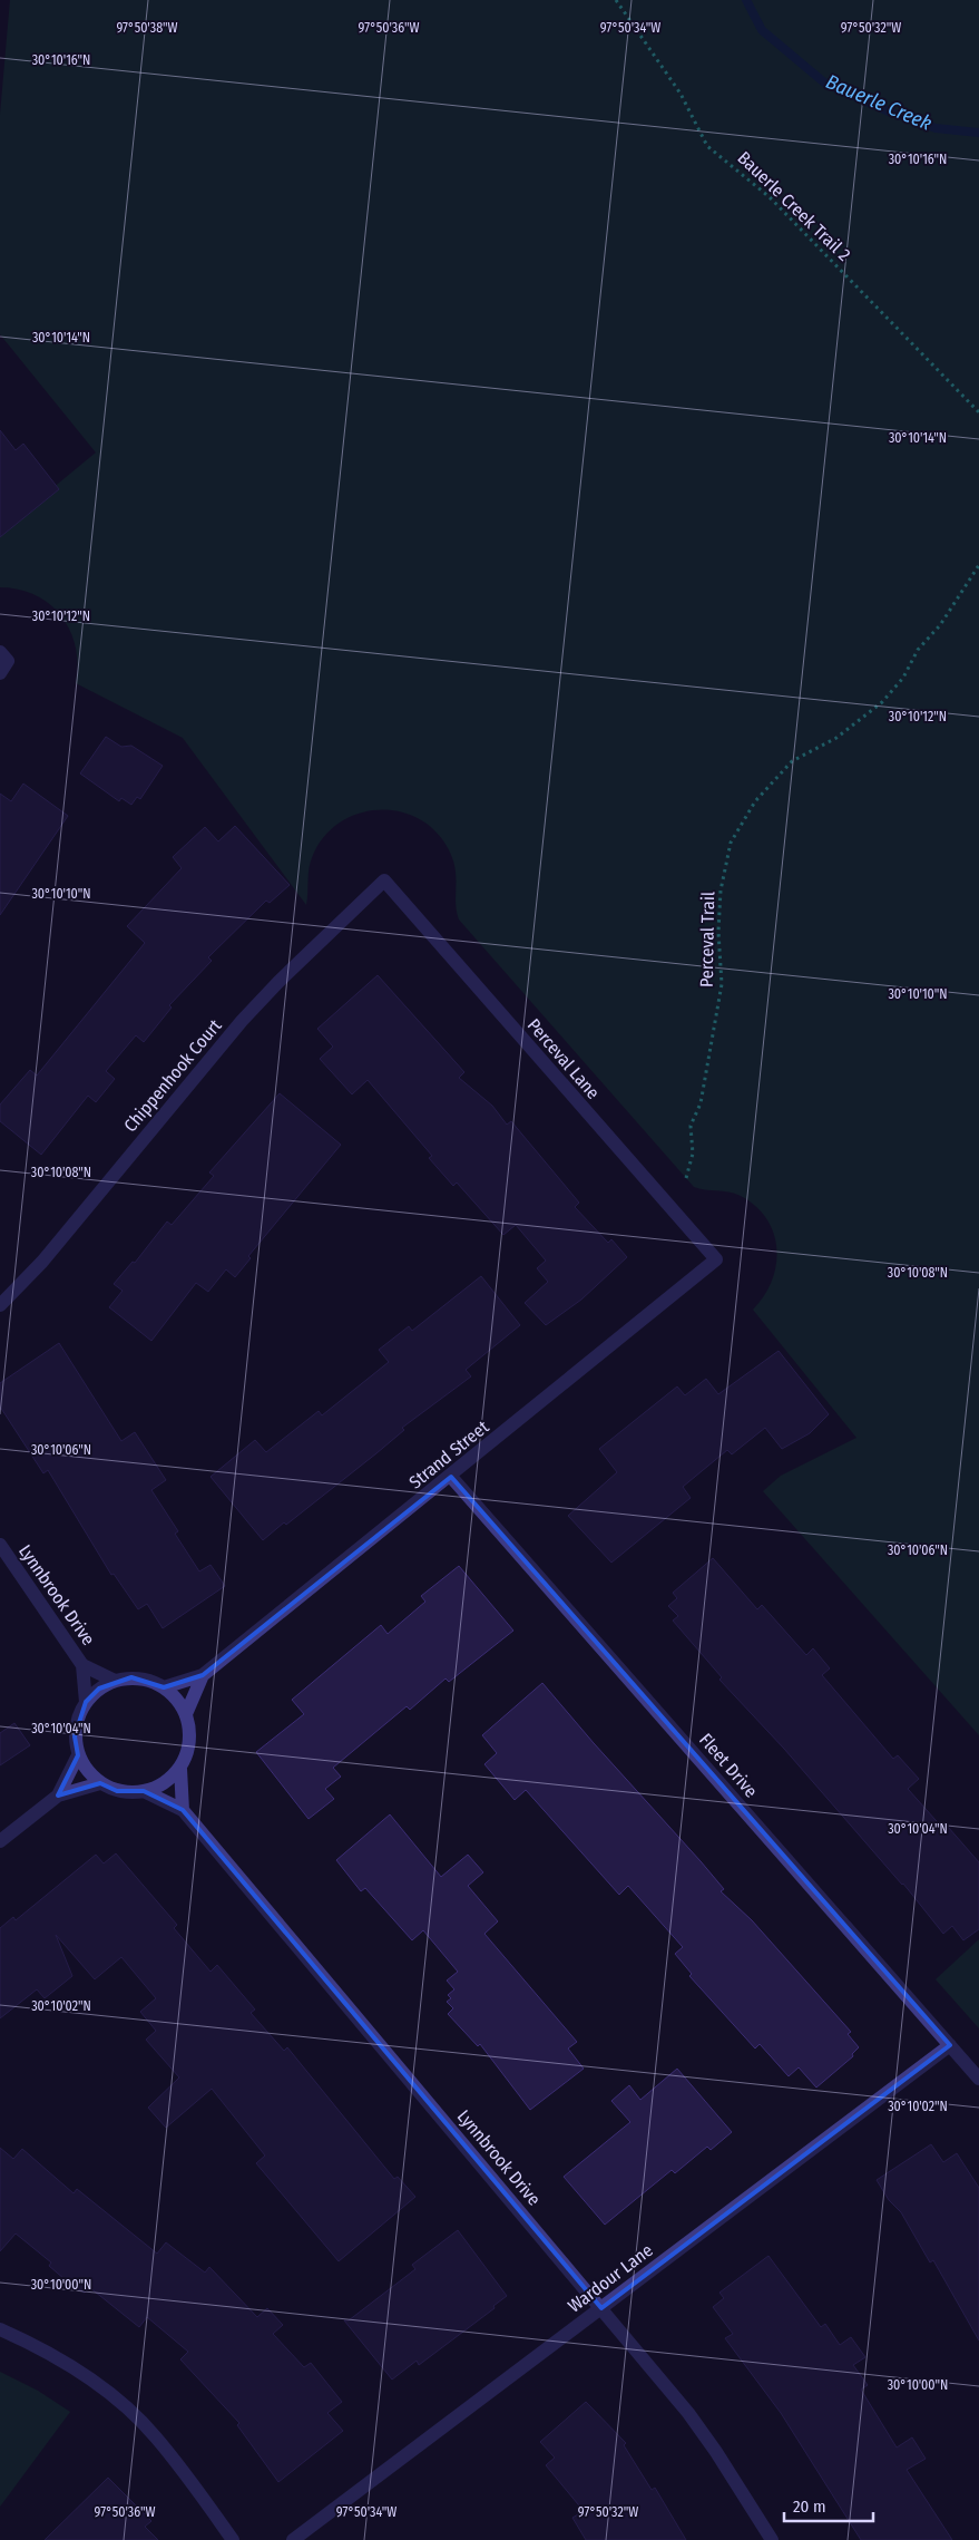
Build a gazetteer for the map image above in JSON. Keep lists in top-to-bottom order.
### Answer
{
  "streets": {
    "street": [
      "Perceval Lane",
      "Chippenhook Court",
      "Strand Street",
      "Lynnbrook Drive",
      "Fleet Drive",
      "Wardour Lane"
    ],
    "path": ["Bauerle Creek Trail 2", "Perceval Trail"]
  },
  "crossings": [
    ["Perceval Lane", "Chippenhook Court"],
    ["Perceval Lane", "Strand Street"],
    ["Strand Street", "Lynnbrook Drive"],
    ["Strand Street", "Fleet Drive"],
    ["Lynnbrook Drive", "Wardour Lane"],
    ["Fleet Drive", "Wardour Lane"]
  ],
  "water": ["Bauerle Creek"],
  "scale_bar": "20 m",
  "coordinates": [
    "97°50'38\"W",
    "97°50'36\"W",
    "97°50'34\"W",
    "97°50'32\"W",
    "30°10'16\"N",
    "30°10'14\"N",
    "30°10'12\"N",
    "30°10'10\"N",
    "30°10'08\"N",
    "30°10'06\"N",
    "30°10'04\"N",
    "30°10'02\"N",
    "30°10'00\"N"
  ]
}
